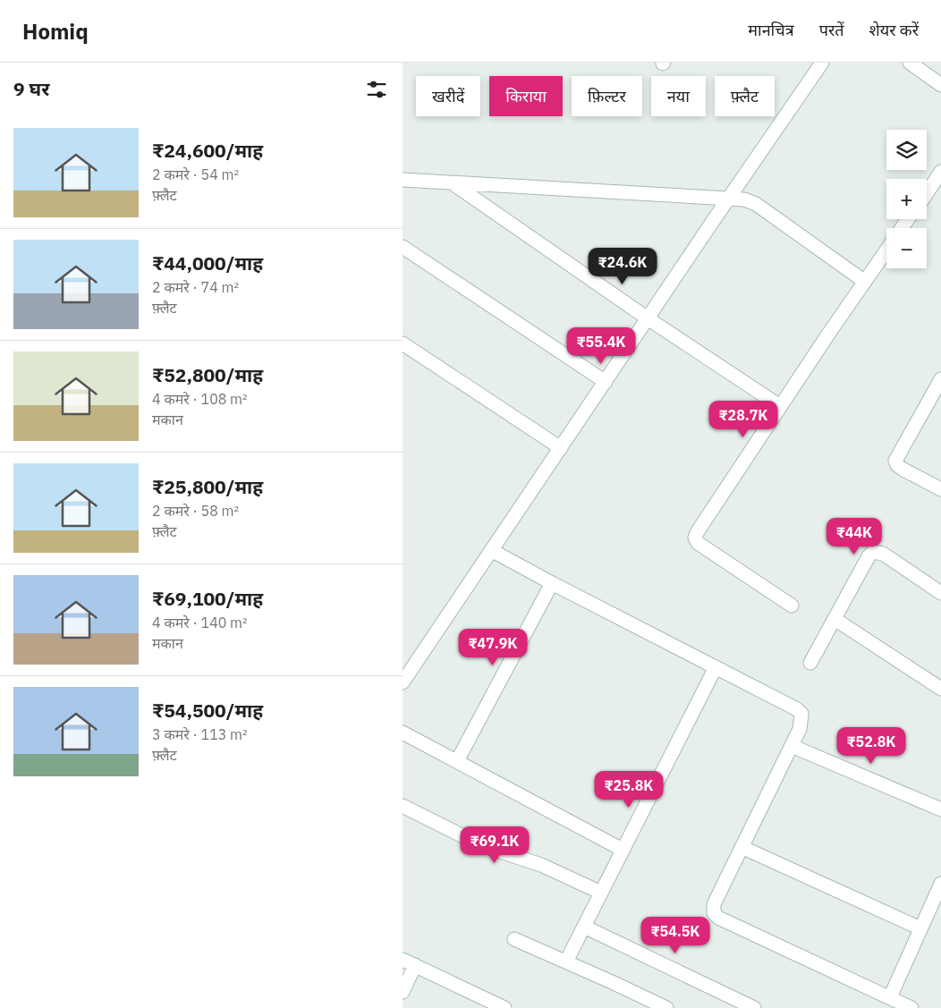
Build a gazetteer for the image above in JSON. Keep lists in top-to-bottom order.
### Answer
{
  "page": {
    "header": "Homiq",
    "nav": ["मानचित्र", "परतें", "शेयर करें"],
    "heading": "9 घर",
    "chip": [
      "खरीदें",
      "किराया",
      "फ़िल्टर",
      "नया",
      "फ़्लैट"
    ],
    "list": [
      {
        "name": "₹24,600/माह",
        "note": "2 कमरे · 54 m² · फ़्लैट"
      },
      {
        "name": "₹44,000/माह",
        "note": "2 कमरे · 74 m² · फ़्लैट"
      },
      {
        "name": "₹52,800/माह",
        "note": "4 कमरे · 108 m² · मकान"
      },
      {
        "name": "₹25,800/माह",
        "note": "2 कमरे · 58 m² · फ़्लैट"
      },
      {
        "name": "₹69,100/माह",
        "note": "4 कमरे · 140 m² · मकान"
      },
      {
        "name": "₹54,500/माह",
        "note": "3 कमरे · 113 m² · फ़्लैट"
      }
    ],
    "map_buttons": ["+", "−"],
    "price": [
      "₹24.6K",
      "₹55.4K",
      "₹28.7K",
      "₹44K",
      "₹47.9K",
      "₹52.8K",
      "₹25.8K",
      "₹69.1K",
      "₹54.5K"
    ]
  }
}
